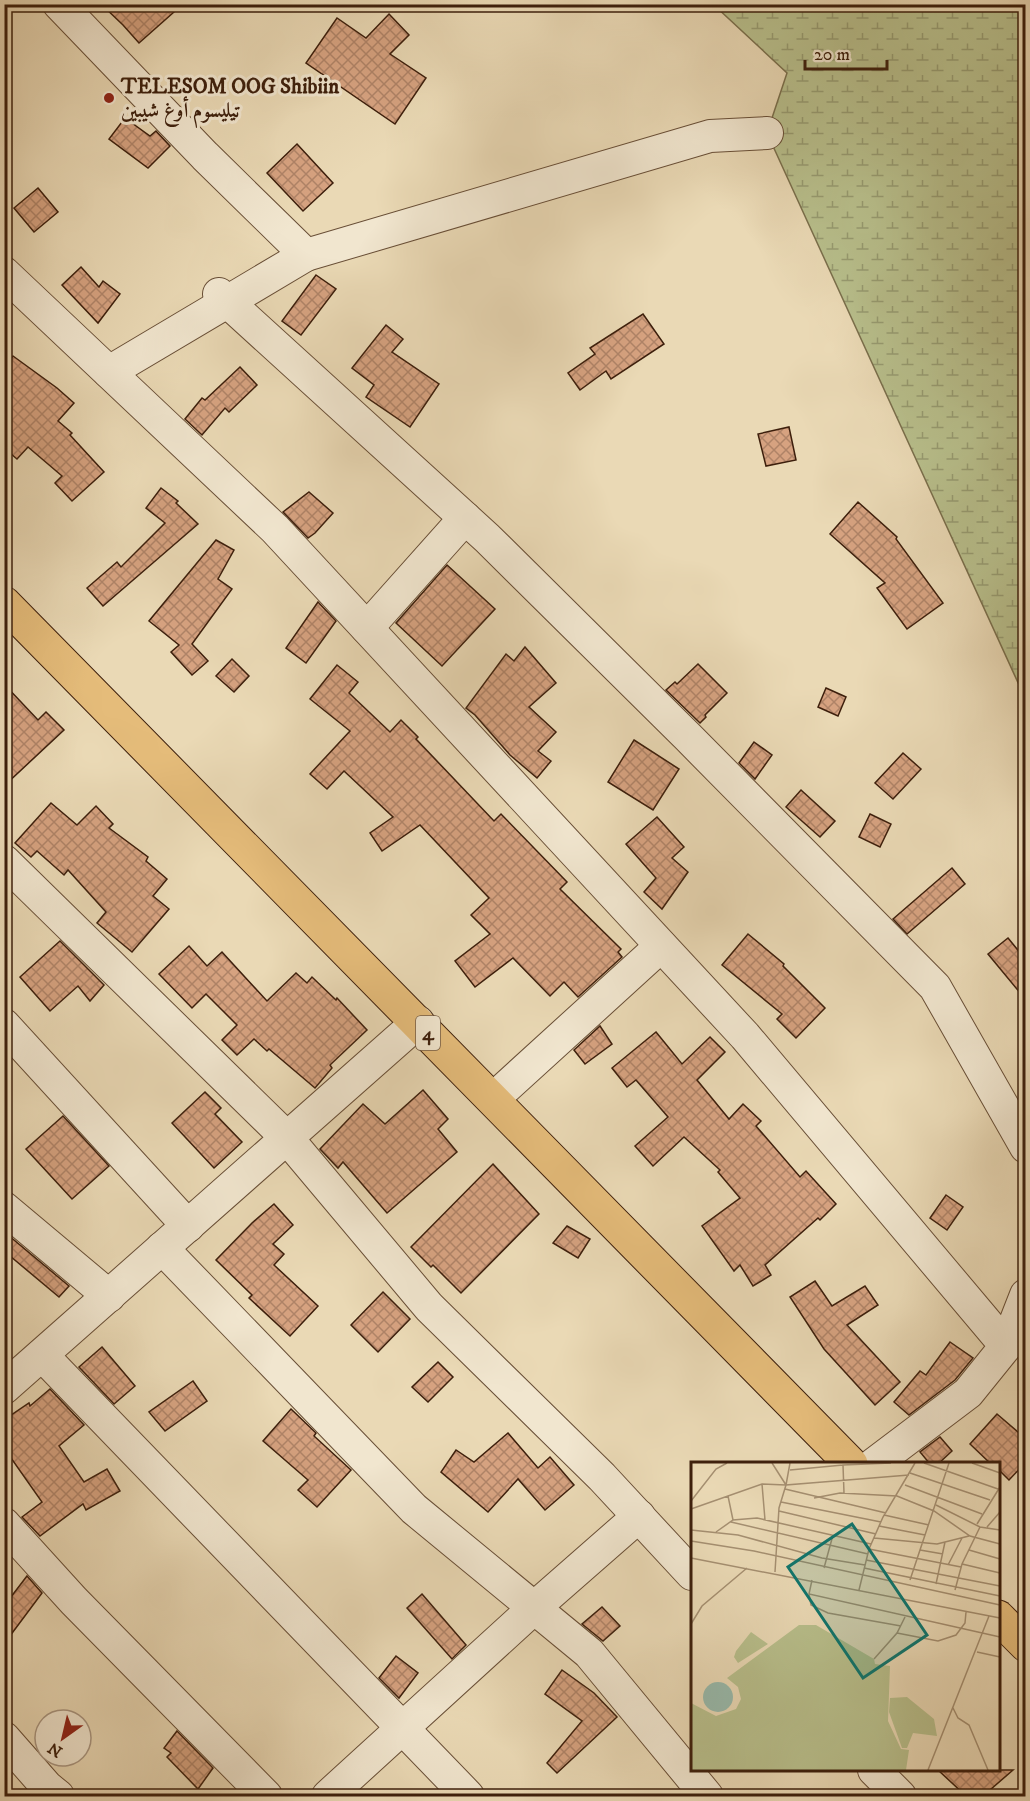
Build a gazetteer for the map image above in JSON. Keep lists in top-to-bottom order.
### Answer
{
  "streets": {
    "highway": ["4"]
  },
  "places": ["TELESOM OOG Shibiin تيليسوم أوغ شيبين"],
  "scale_bar": "20 m",
  "north": "bottom left"
}
